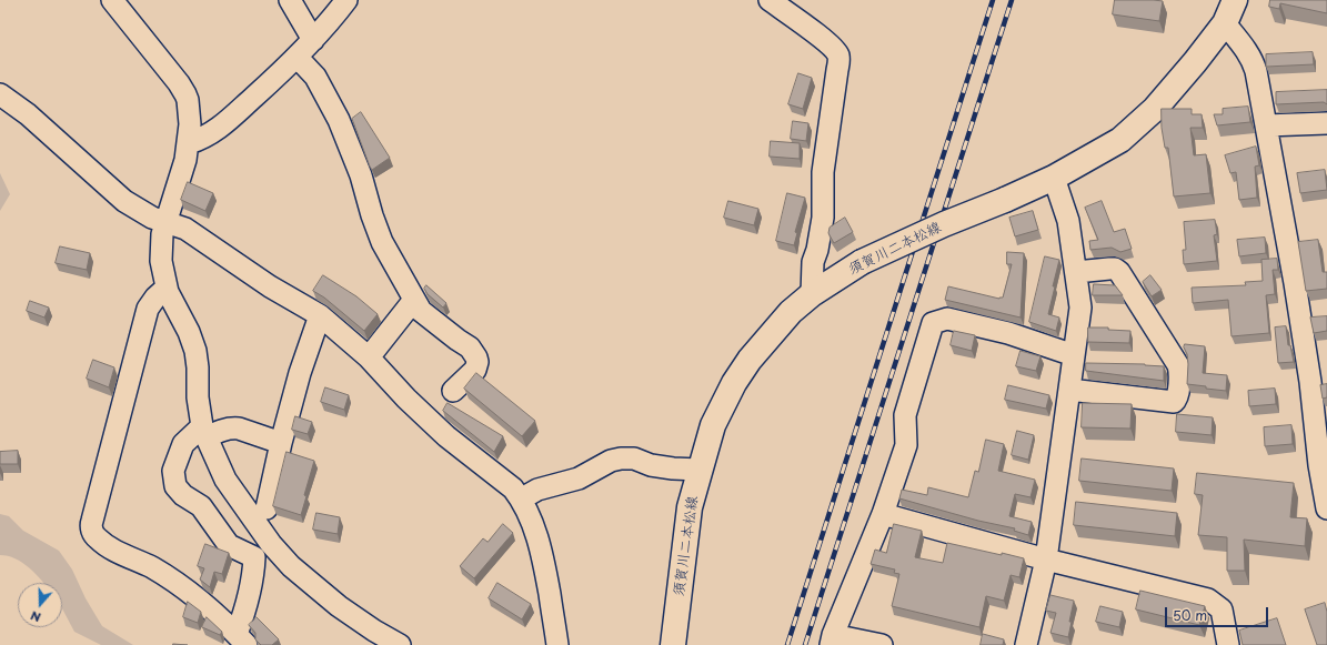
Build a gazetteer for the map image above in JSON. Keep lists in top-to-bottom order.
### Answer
{
  "streets": {
    "main road": ["須賀川二本松線"]
  },
  "scale_bar": "50 m",
  "north": "bottom"
}
